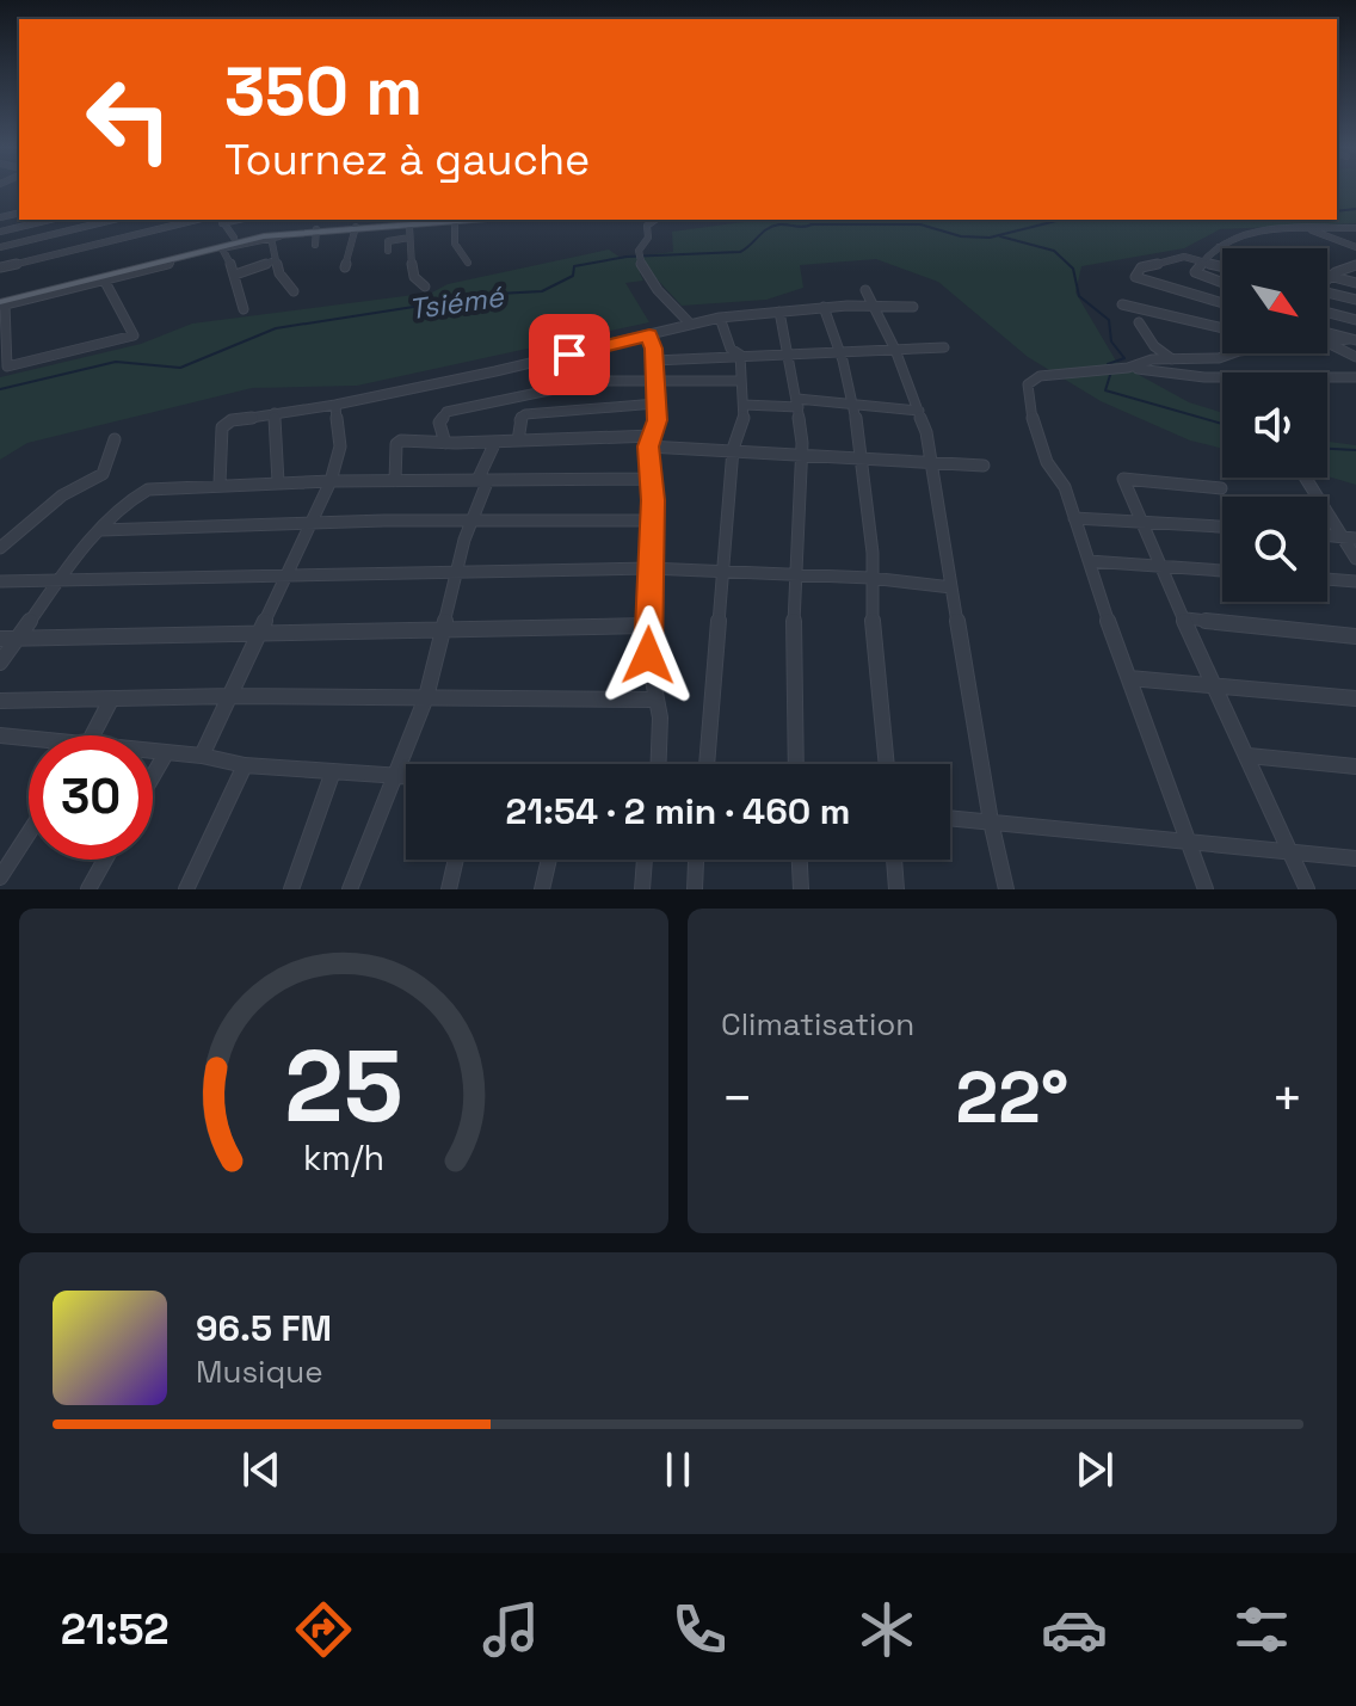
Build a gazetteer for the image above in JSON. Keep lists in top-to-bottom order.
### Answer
{
  "water": ["Tsiémé"],
  "north": "bottom right",
  "page": {
    "turn": ["350 m", "Tournez à gauche"],
    "limit": "30",
    "trip": "21:54 · 2 min · 460 m",
    "tile": "Climatisation",
    "heat": ["−", "22°", "+"],
    "song": ["96.5 FM", "Musique"],
    "tabs": "21:52",
    "gauge": ["25", "km/h"]
  }
}
